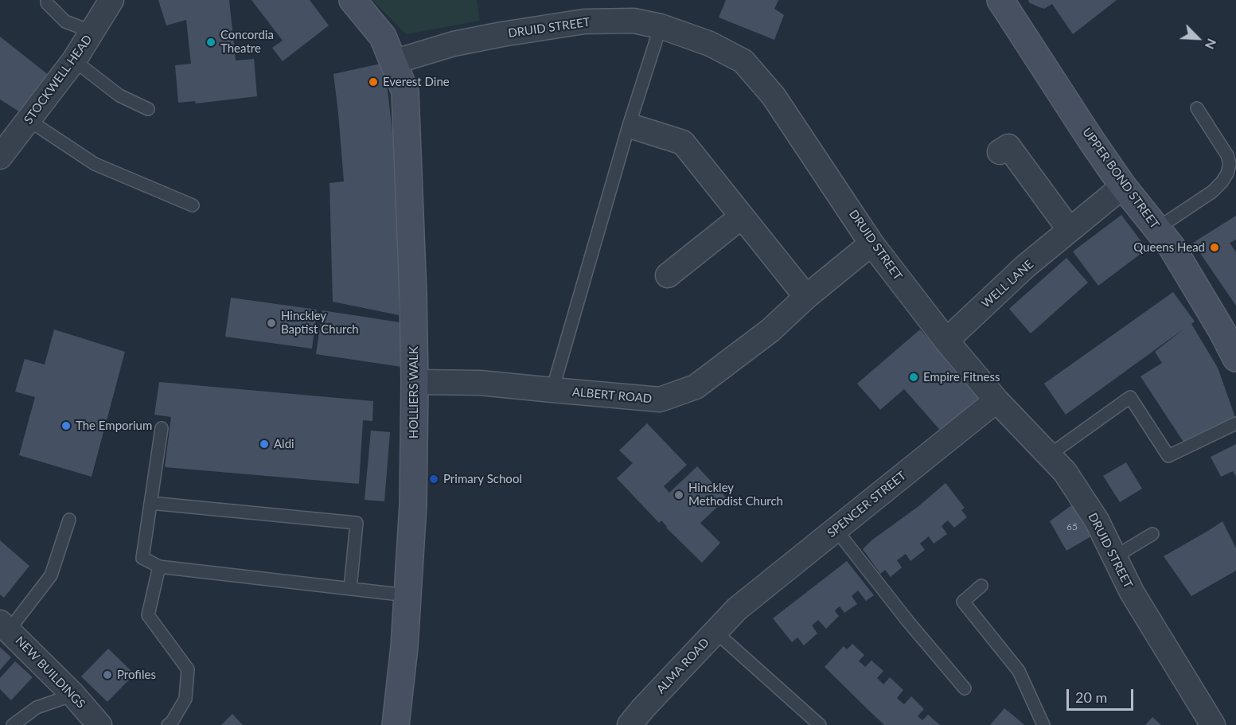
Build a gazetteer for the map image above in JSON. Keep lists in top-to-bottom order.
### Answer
{
  "streets": {
    "main road": ["UPPER BOND STREET", "HOLLIERS WALK"],
    "street": [
      "DRUID STREET",
      "STOCKWELL HEAD",
      "WELL LANE",
      "ALBERT ROAD",
      "SPENCER STREET",
      "ALMA ROAD",
      "NEW BUILDINGS"
    ]
  },
  "crossings": [
    ["DRUID STREET", "WELL LANE"],
    ["DRUID STREET", "HOLLIERS WALK"],
    ["DRUID STREET", "ALBERT ROAD"],
    ["DRUID STREET", "SPENCER STREET"],
    ["UPPER BOND STREET", "WELL LANE"],
    ["HOLLIERS WALK", "ALBERT ROAD"],
    ["SPENCER STREET", "ALMA ROAD"]
  ],
  "places": [
    "Concordia Theatre",
    "Everest Dine",
    "Queens Head",
    "Hinckley Baptist Church",
    "Empire Fitness",
    "The Emporium",
    "Aldi",
    "Primary School",
    "Hinckley Methodist Church",
    "Profiles"
  ],
  "house_numbers": ["65"],
  "scale_bar": "20 m",
  "north": "bottom right"
}
